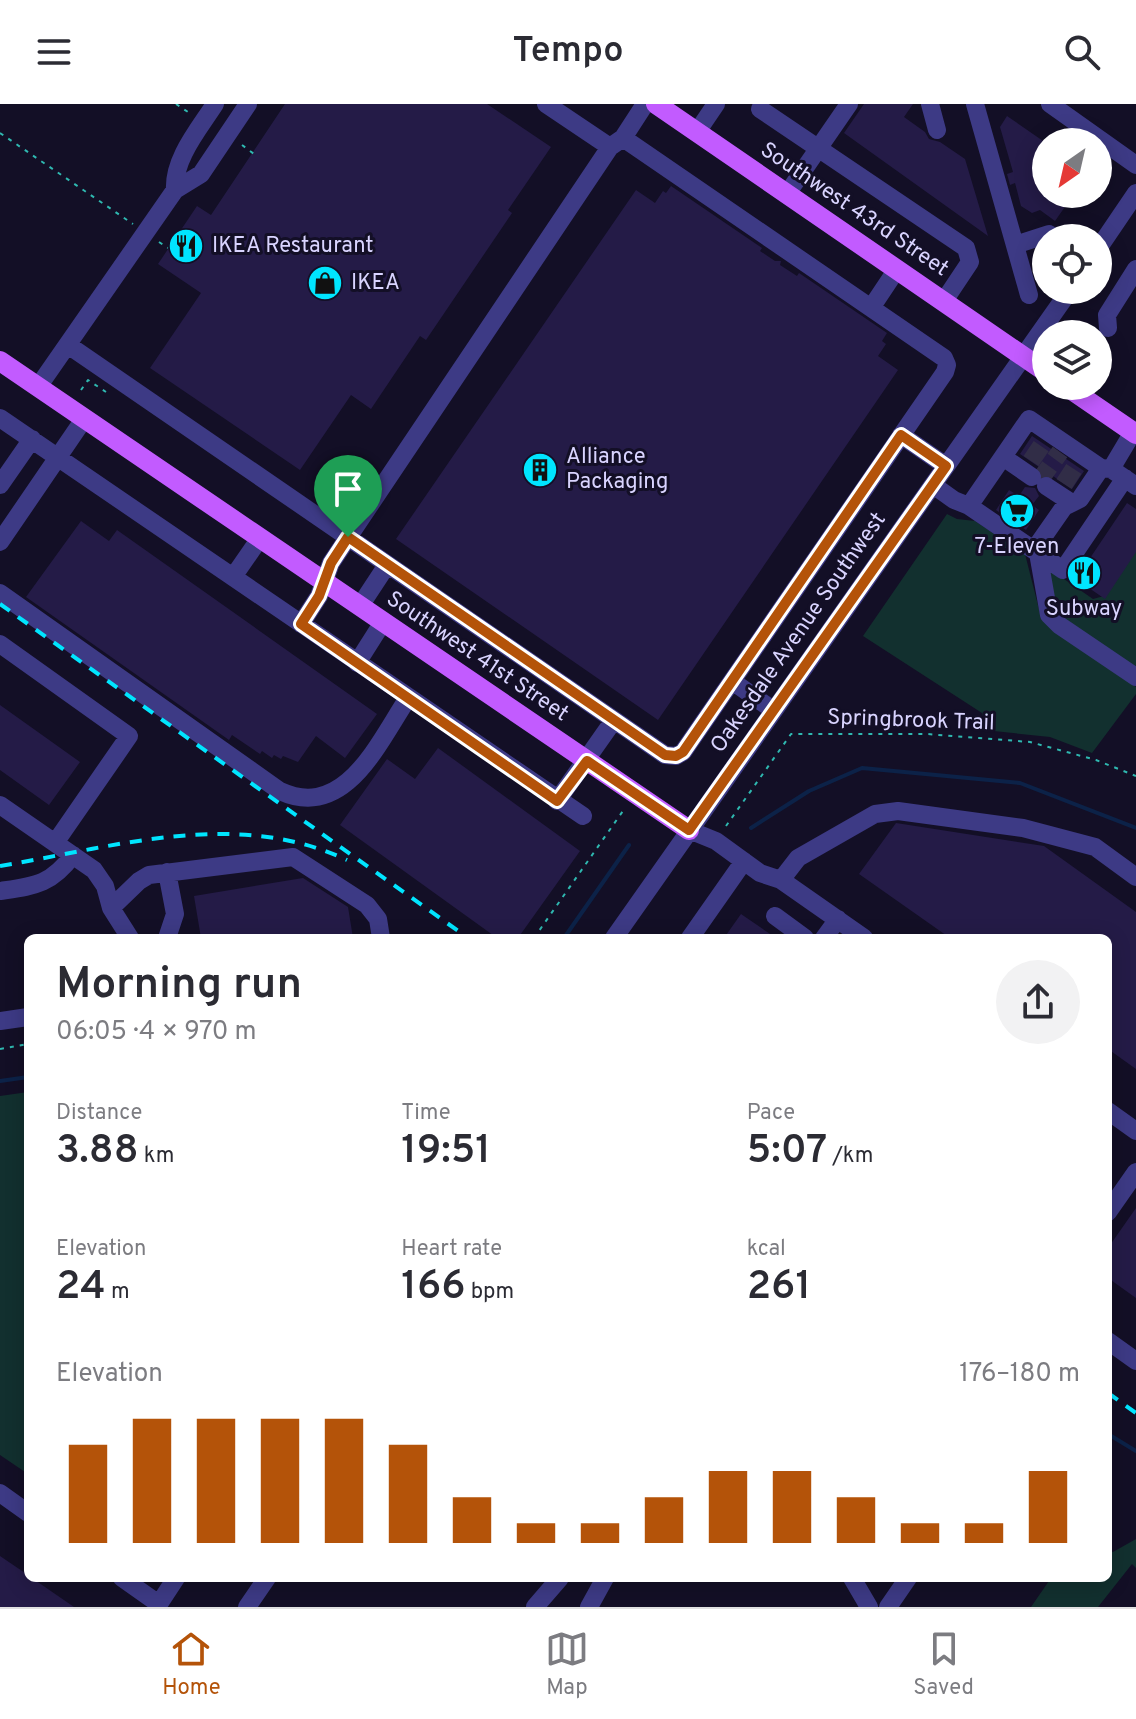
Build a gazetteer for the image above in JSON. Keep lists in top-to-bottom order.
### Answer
{
  "streets": {
    "main road": ["Southwest 43rd Street", "Southwest 41st Street"],
    "street": ["Oakesdale Avenue Southwest"],
    "path": ["Springbrook Trail"]
  },
  "crossings": [
    ["Southwest 43rd Street", "Oakesdale Avenue Southwest"],
    ["Oakesdale Avenue Southwest", "Southwest 41st Street"]
  ],
  "places": {
    "restaurant": ["IKEA Restaurant", "Subway"],
    "shop": ["IKEA"],
    "building": ["Alliance Packaging"],
    "supermarket": ["7-Eleven"]
  },
  "north": "bottom left",
  "page": {
    "header": "Tempo",
    "heading": ["Morning run", "06:05 · 4 × 970 m"],
    "stats": [
      ["Distance", "3.88 km"],
      ["Time", "19:51"],
      ["Pace", "5:07 /km"],
      ["Elevation", "24 m"],
      ["Heart rate", "166 bpm"],
      ["kcal", "261"]
    ],
    "chart": ["Elevation", "176–180 m"],
    "tabs": ["Home", "Map", "Saved"]
  }
}
